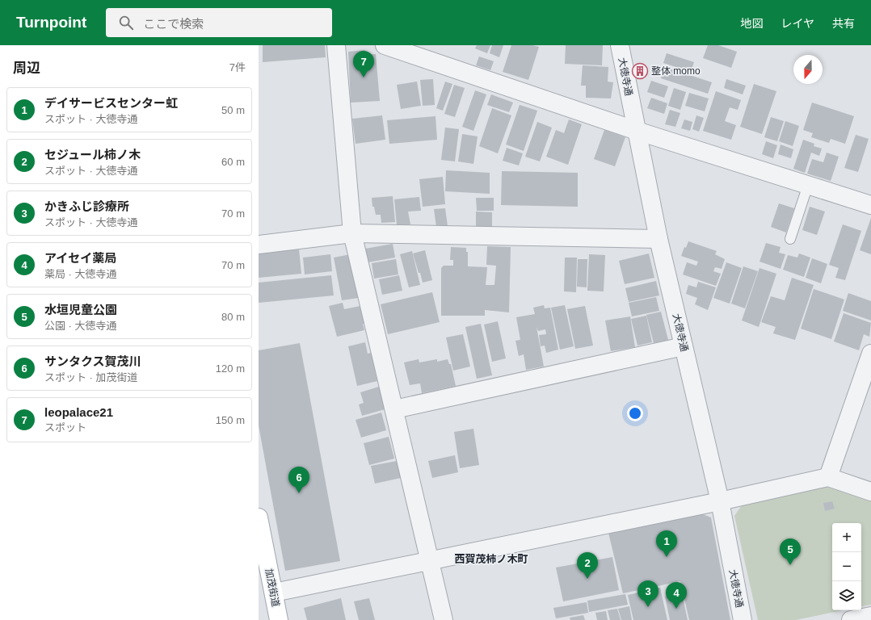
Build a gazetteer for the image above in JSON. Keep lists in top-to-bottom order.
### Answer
{
  "streets": {
    "main road": ["加茂街道"],
    "street": ["大徳寺通"]
  },
  "districts": ["西賀茂柿ノ木町"],
  "places": {
    "building": ["整体 momo"]
  },
  "north": "bottom",
  "page": {
    "header": "Turnpoint",
    "search": "ここで検索",
    "nav": ["地図", "レイヤ", "共有"],
    "heading": ["周辺", "7件"],
    "pins": [
      "7",
      "6",
      "1",
      "5",
      "2",
      "3",
      "4"
    ],
    "list": [
      {
        "mark": "1",
        "name": "デイサービスセンター虹",
        "note": "スポット · 大徳寺通",
        "value": "50 m"
      },
      {
        "mark": "2",
        "name": "セジュール柿ノ木",
        "note": "スポット · 大徳寺通",
        "value": "60 m"
      },
      {
        "mark": "3",
        "name": "かきふじ診療所",
        "note": "スポット · 大徳寺通",
        "value": "70 m"
      },
      {
        "mark": "4",
        "name": "アイセイ薬局",
        "note": "薬局 · 大徳寺通",
        "value": "70 m"
      },
      {
        "mark": "5",
        "name": "水垣児童公園",
        "note": "公園 · 大徳寺通",
        "value": "80 m"
      },
      {
        "mark": "6",
        "name": "サンタクス賀茂川",
        "note": "スポット · 加茂街道",
        "value": "120 m"
      },
      {
        "mark": "7",
        "name": "leopalace21",
        "note": "スポット",
        "value": "150 m"
      }
    ],
    "map_buttons": ["+", "−"]
  }
}
